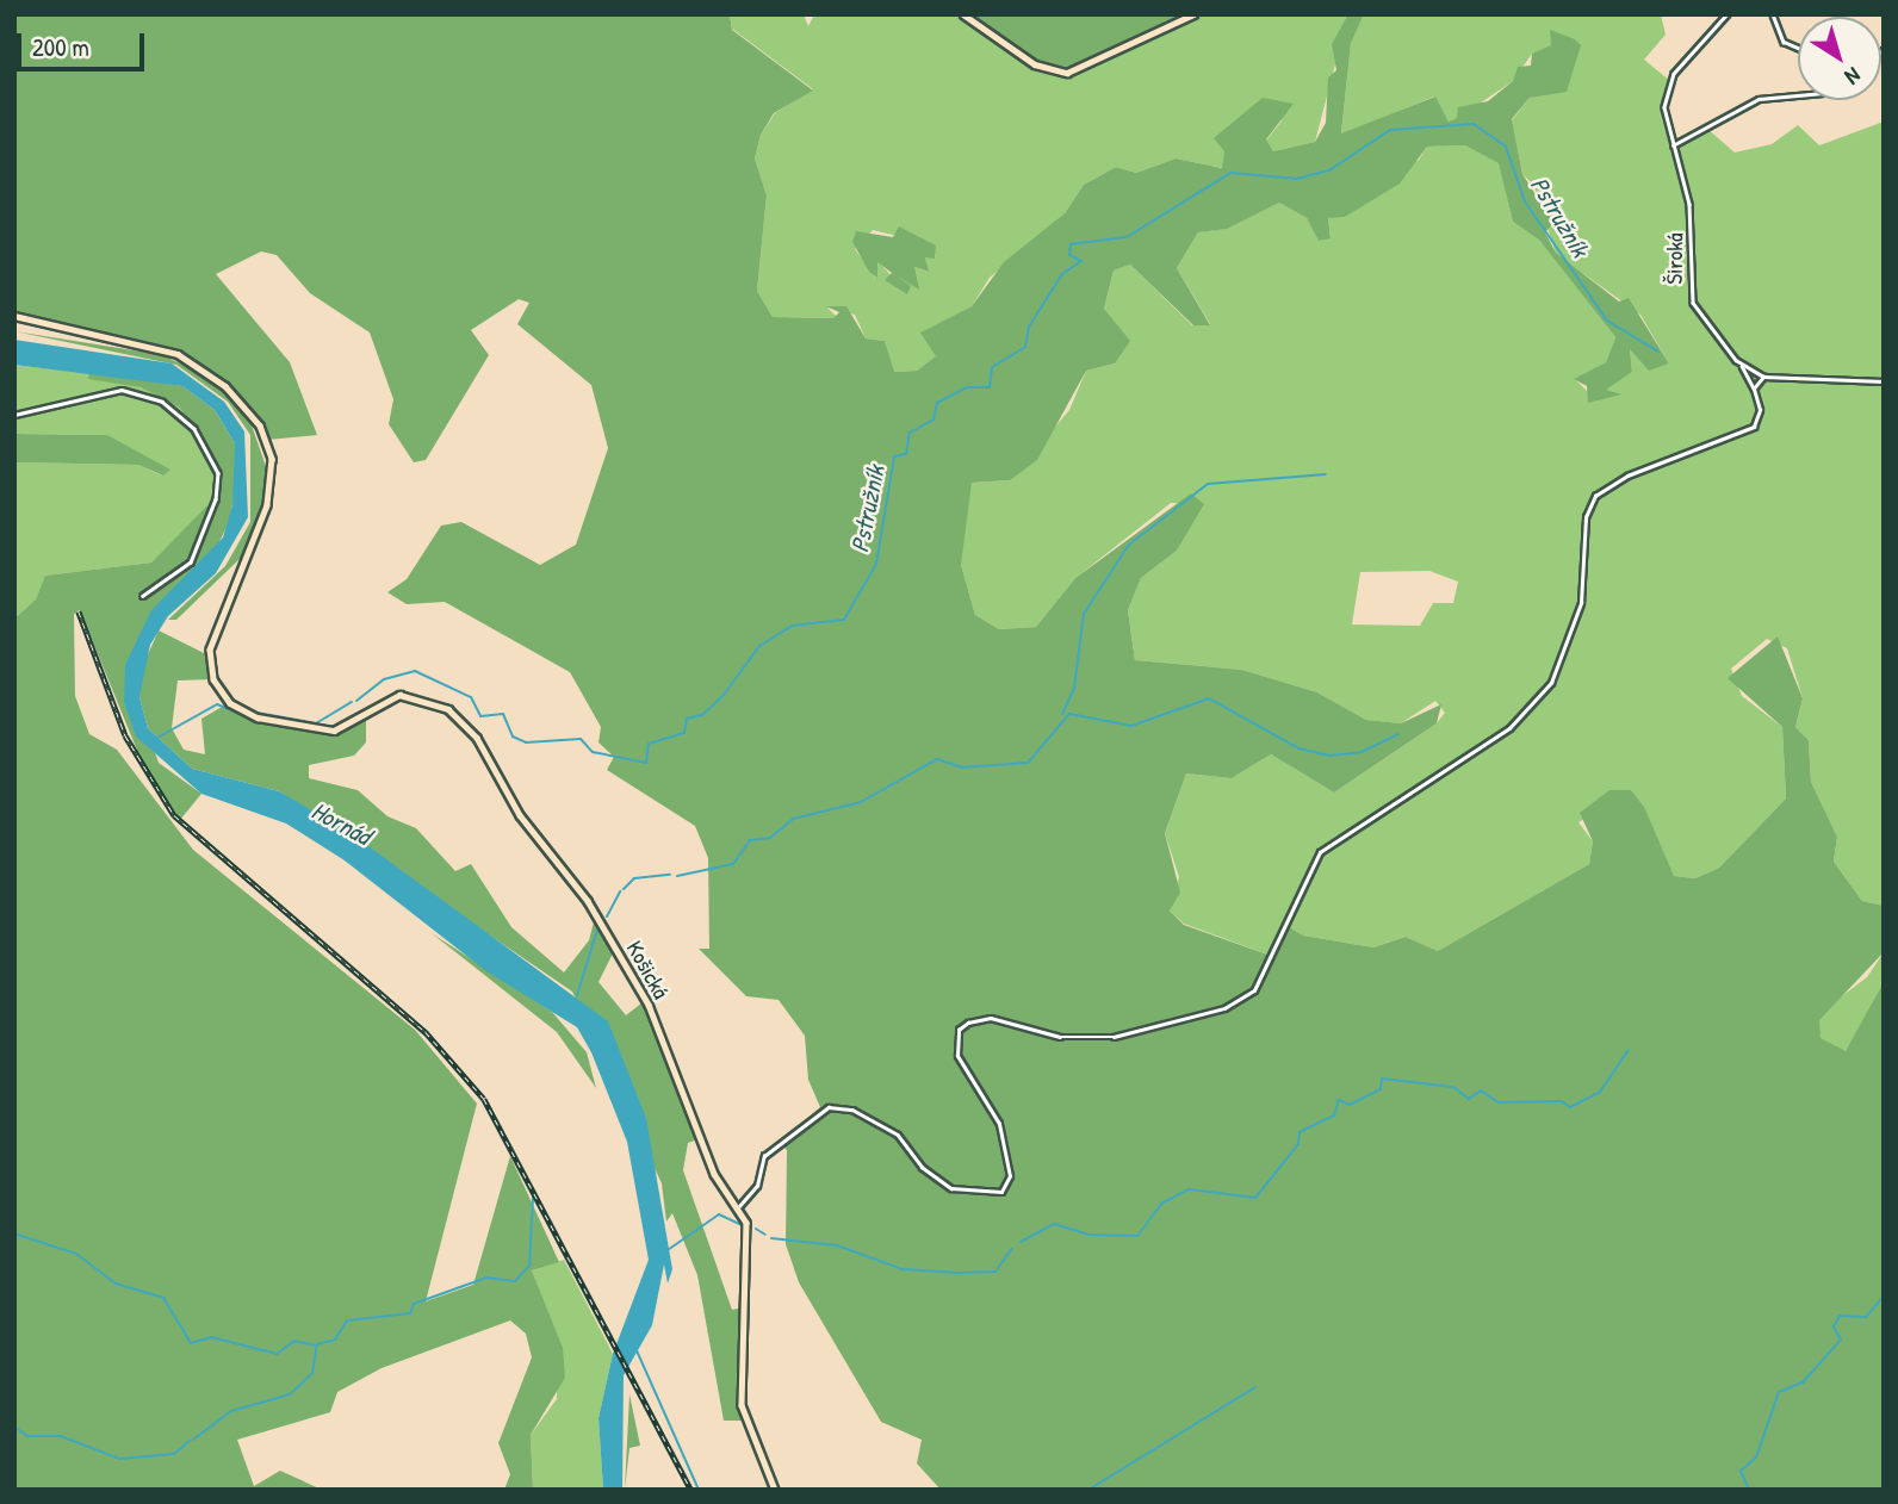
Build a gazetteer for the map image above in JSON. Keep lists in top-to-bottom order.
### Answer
{
  "streets": {
    "street": ["Široká", "Košická"]
  },
  "water": ["Pstružník", "Hornád"],
  "scale_bar": "200 m",
  "north": "bottom right"
}
